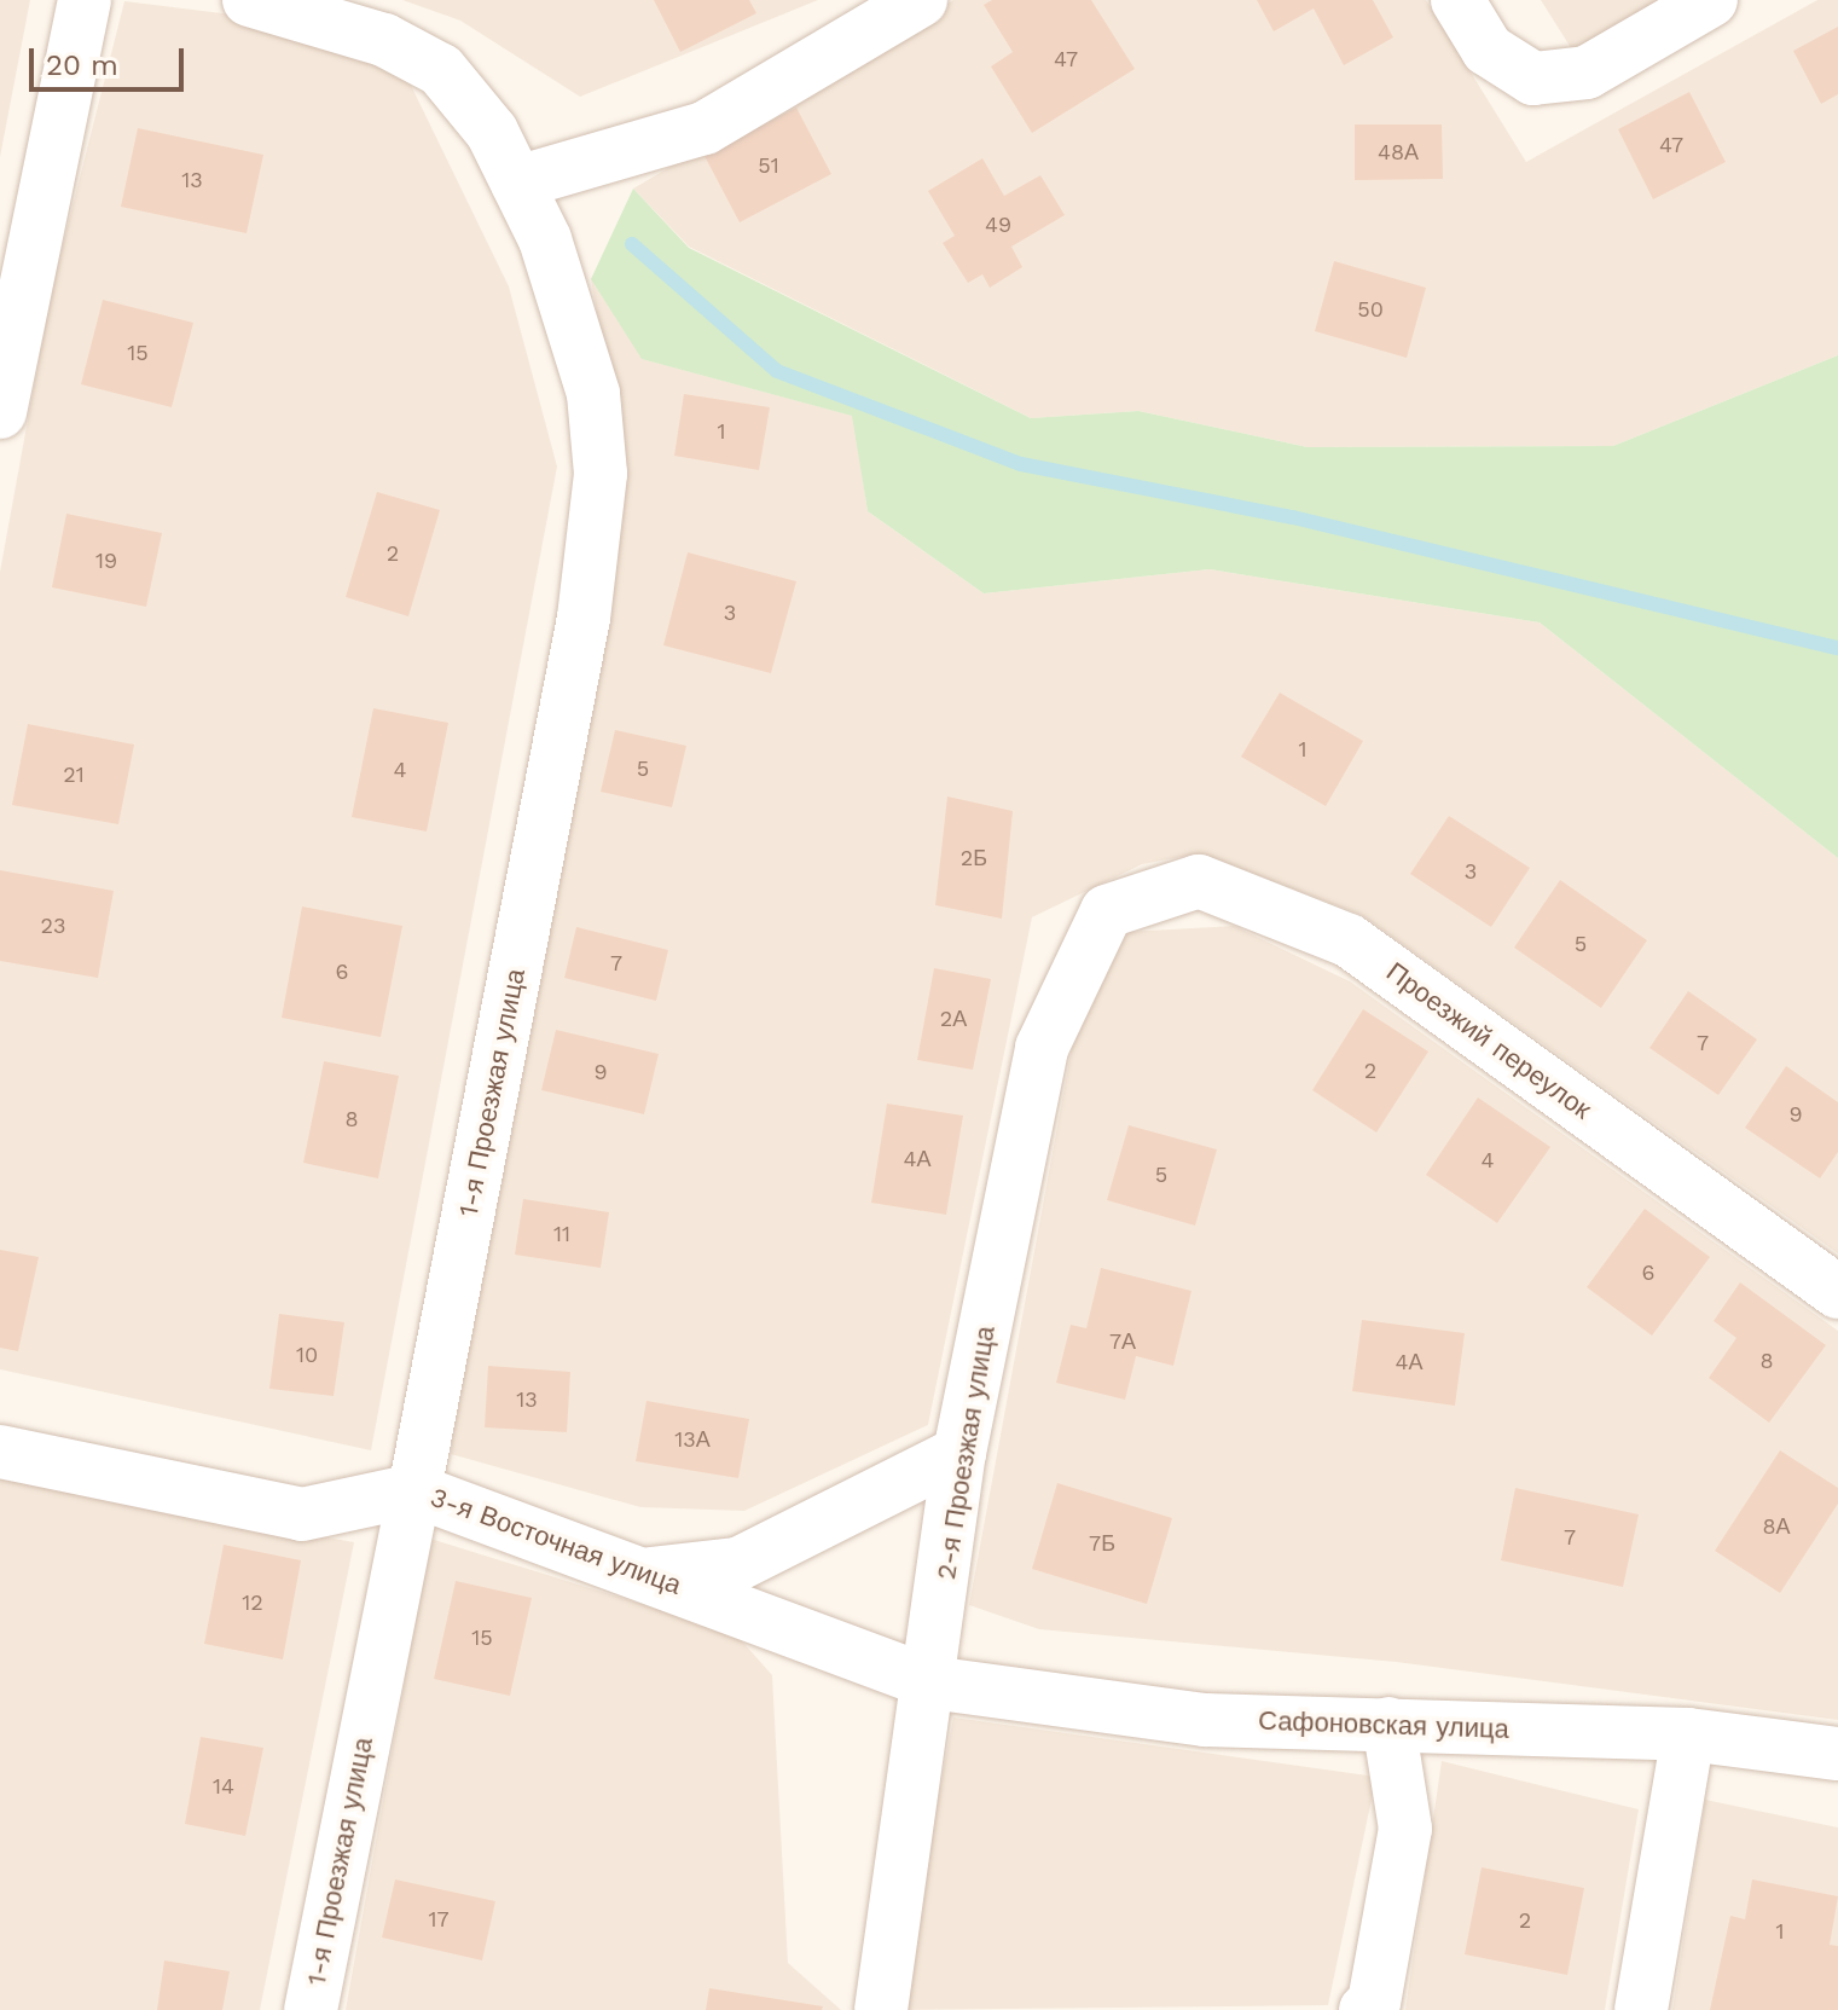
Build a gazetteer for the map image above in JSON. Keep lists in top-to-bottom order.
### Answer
{
  "streets": {
    "street": [
      "Проезжий переулок",
      "1-я Проезжая улица",
      "2-я Проезжая улица",
      "3-я Восточная улица",
      "Сафоновская улица"
    ]
  },
  "crossings": [
    ["Проезжий переулок", "2-я Проезжая улица"],
    ["1-я Проезжая улица", "3-я Восточная улица"],
    ["2-я Проезжая улица", "3-я Восточная улица"],
    ["2-я Проезжая улица", "Сафоновская улица"],
    ["3-я Восточная улица", "Сафоновская улица"]
  ],
  "house_numbers": [
    "47",
    "47",
    "48А",
    "51",
    "13",
    "49",
    "50",
    "15",
    "1",
    "2",
    "19",
    "3",
    "1",
    "5",
    "4",
    "21",
    "2Б",
    "3",
    "23",
    "5",
    "7",
    "6",
    "2А",
    "7",
    "2",
    "9",
    "9",
    "8",
    "4А",
    "4",
    "5",
    "11",
    "6",
    "7А",
    "10",
    "8",
    "4А",
    "13",
    "13А",
    "8А",
    "7",
    "7Б",
    "12",
    "15",
    "14",
    "17",
    "2",
    "1"
  ],
  "scale_bar": "20 m"
}
